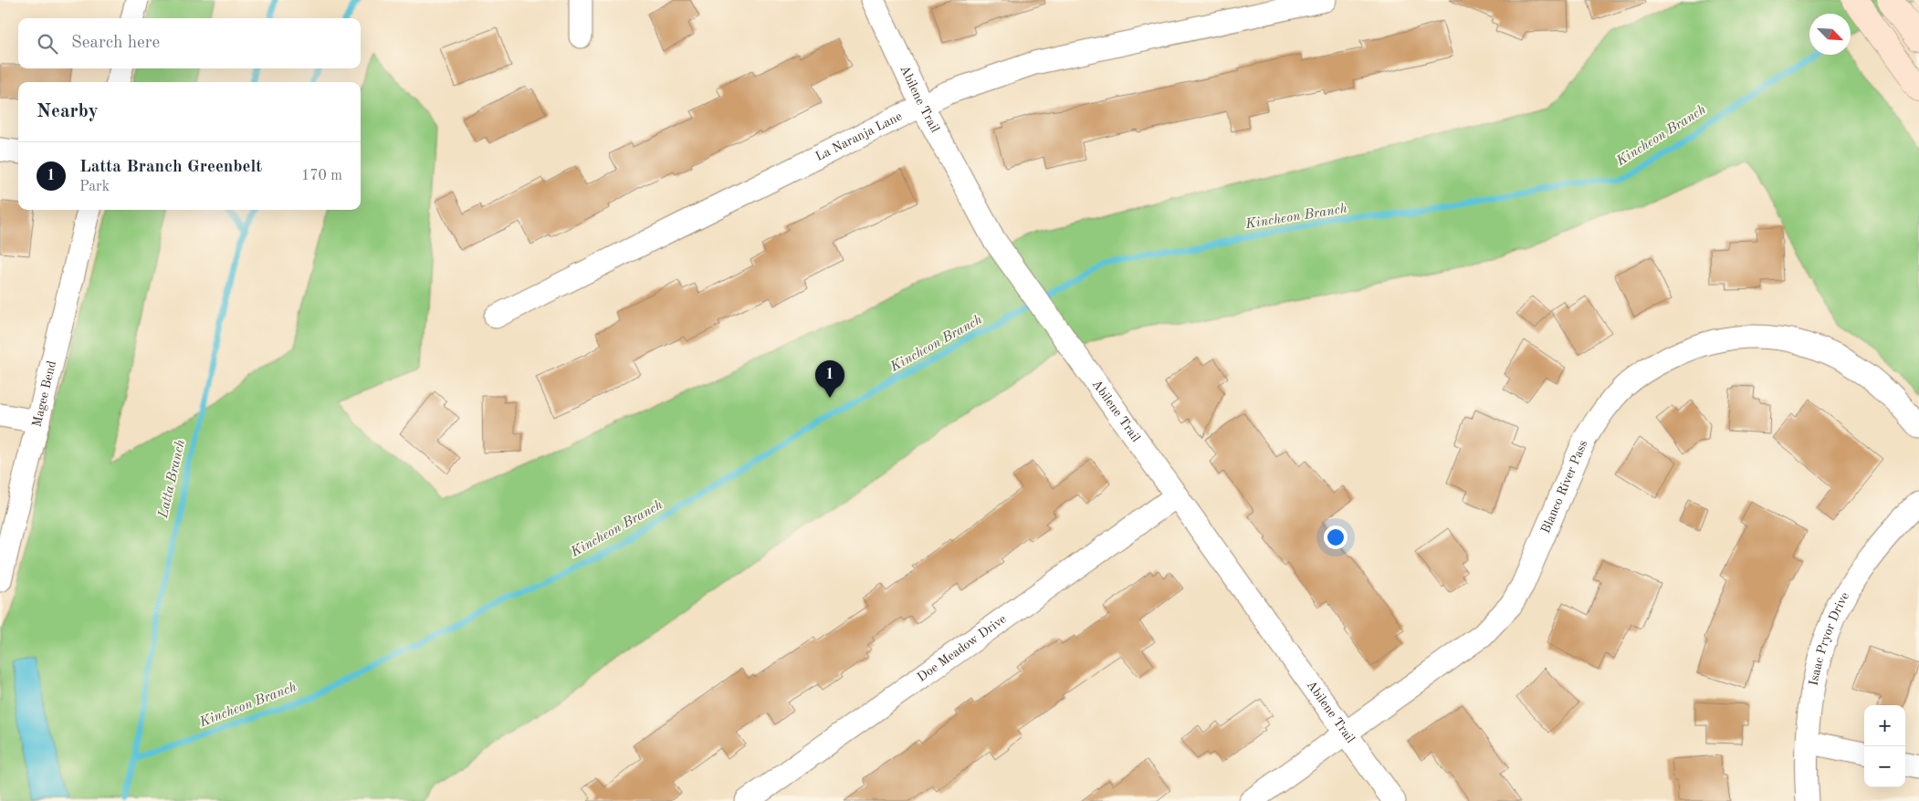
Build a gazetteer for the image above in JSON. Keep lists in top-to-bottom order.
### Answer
{
  "streets": {
    "street": [
      "Abilene Trail",
      "La Naranja Lane",
      "Magee Bend",
      "Blanco River Pass",
      "Isaac Pryor Drive",
      "Doe Meadow Drive"
    ]
  },
  "crossings": [
    ["Abilene Trail", "La Naranja Lane"],
    ["Abilene Trail", "Blanco River Pass"],
    ["Abilene Trail", "Doe Meadow Drive"]
  ],
  "water": ["Kincheon Branch", "Latta Branch"],
  "north": "bottom right",
  "page": {
    "search": "Search here",
    "heading": "Nearby",
    "list": [
      {
        "mark": "1",
        "name": "Latta Branch Greenbelt",
        "note": "Park",
        "value": "170 m"
      }
    ],
    "pins": "1",
    "map_buttons": ["+", "−"]
  }
}
